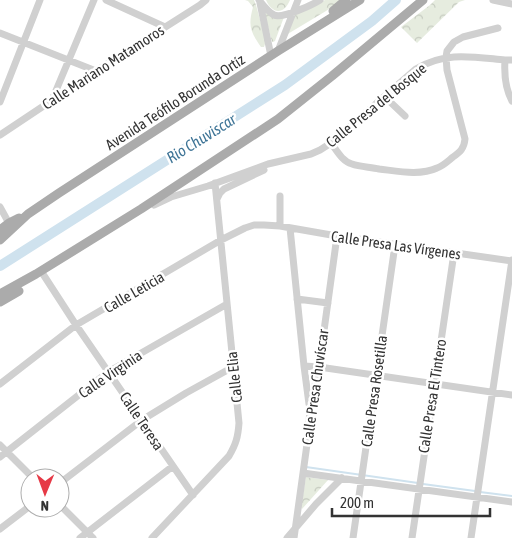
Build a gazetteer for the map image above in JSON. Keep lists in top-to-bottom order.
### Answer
{
  "streets": {
    "main road": ["Avenida Teófilo Borunda Ortíz"],
    "street": [
      "Calle Mariano Matamoros",
      "Calle Presa del Bosque",
      "Calle Presa Las Vírgenes",
      "Calle Leticia",
      "Calle Virginia",
      "Calle Elia",
      "Calle Presa Chuvíscar",
      "Calle Presa Rosetilla",
      "Calle Presa El Tintero",
      "Calle Teresa"
    ]
  },
  "crossings": [
    ["Calle Presa del Bosque", "Calle Elia"],
    ["Calle Presa Las Vírgenes", "Calle Leticia"],
    ["Calle Presa Las Vírgenes", "Calle Presa Chuvíscar"],
    ["Calle Presa Las Vírgenes", "Calle Presa Rosetilla"],
    ["Calle Presa Las Vírgenes", "Calle Presa El Tintero"],
    ["Calle Leticia", "Calle Elia"],
    ["Calle Leticia", "Calle Teresa"],
    ["Calle Virginia", "Calle Elia"],
    ["Calle Virginia", "Calle Teresa"],
    ["Calle Elia", "Calle Teresa"]
  ],
  "water": ["Rio Chuviscar"],
  "scale_bar": "200 m",
  "north": "bottom"
}
